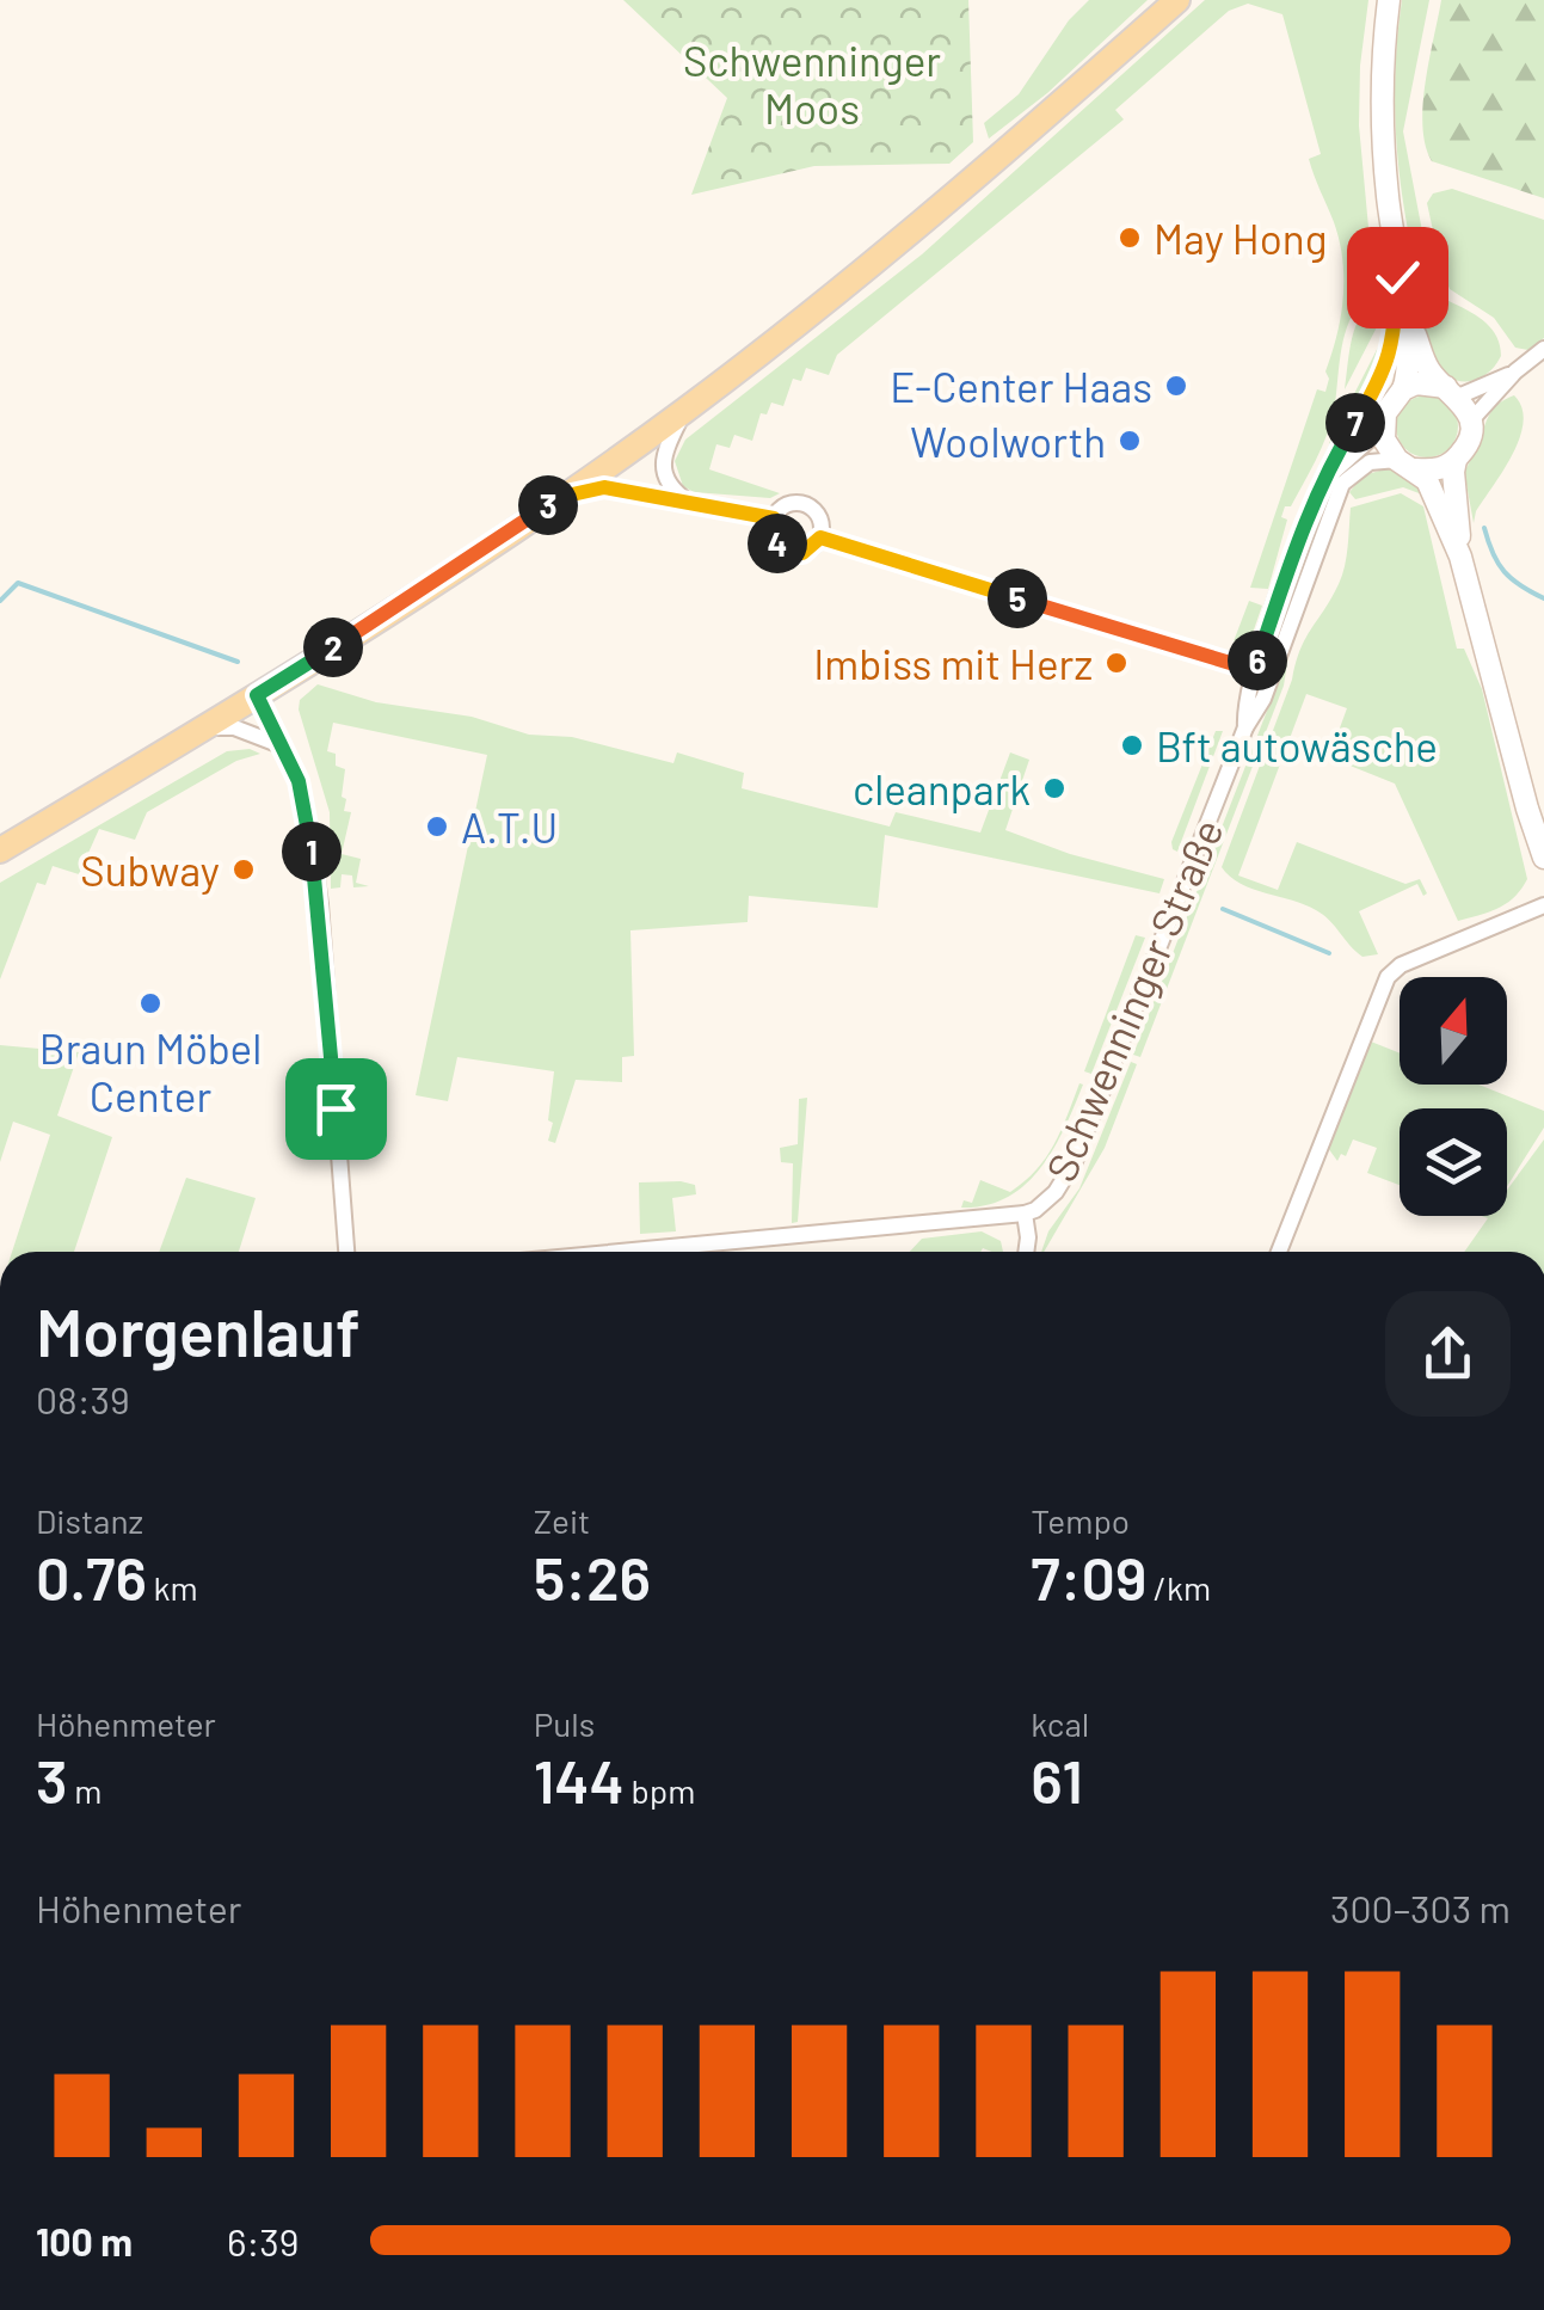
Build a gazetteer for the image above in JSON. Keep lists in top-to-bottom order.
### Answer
{
  "streets": {
    "street": ["Schwenninger Straße"]
  },
  "parks": ["Schwenninger Moos"],
  "places": [
    "May Hong",
    "E-Center Haas",
    "Woolworth",
    "Imbiss mit Herz",
    "Bft autowäsche",
    "cleanpark",
    "A.T.U",
    "Subway",
    "Braun Möbel Center"
  ],
  "north": "top",
  "page": {
    "pins": [
      "7",
      "3",
      "4",
      "5",
      "2",
      "6",
      "1"
    ],
    "heading": ["Morgenlauf", "08:39"],
    "stats": [
      ["Distanz", "0.76 km"],
      ["Zeit", "5:26"],
      ["Tempo", "7:09 /km"],
      ["Höhenmeter", "3 m"],
      ["Puls", "144 bpm"],
      ["kcal", "61"]
    ],
    "chart": ["Höhenmeter", "300–303 m"],
    "list": [
      {
        "name": "100 m",
        "note": "6:39"
      }
    ]
  }
}
